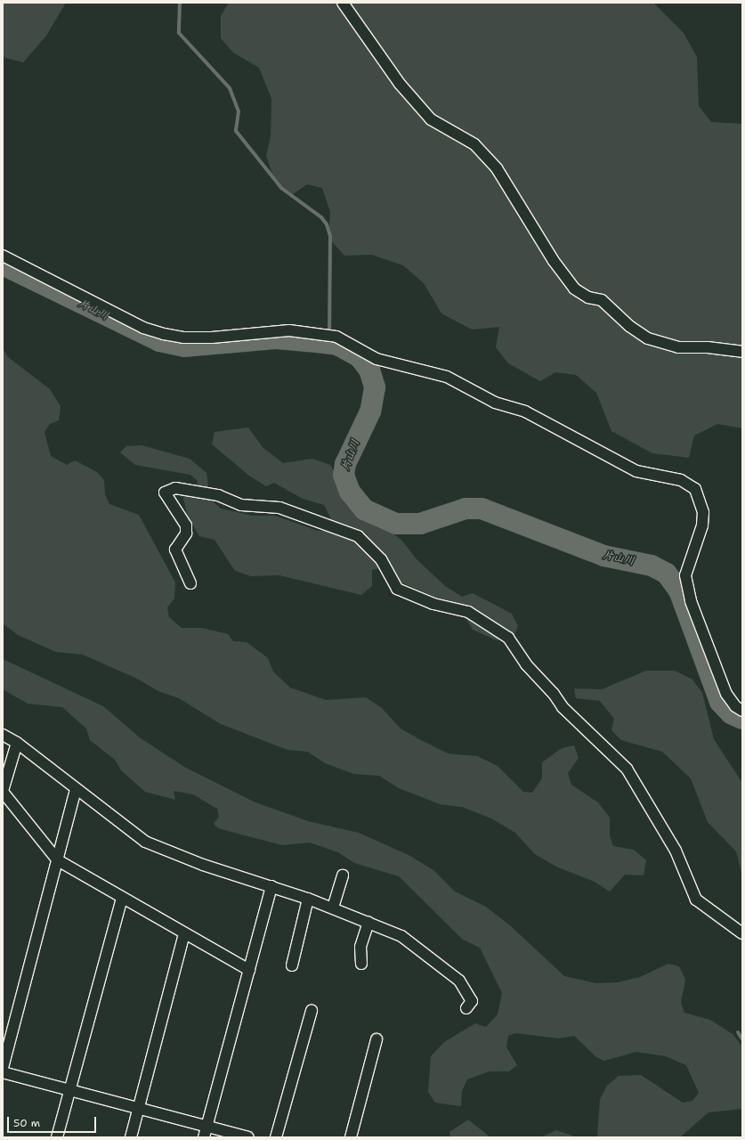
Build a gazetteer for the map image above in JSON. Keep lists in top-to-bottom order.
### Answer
{
  "water": ["片山川"],
  "scale_bar": "50 m"
}
